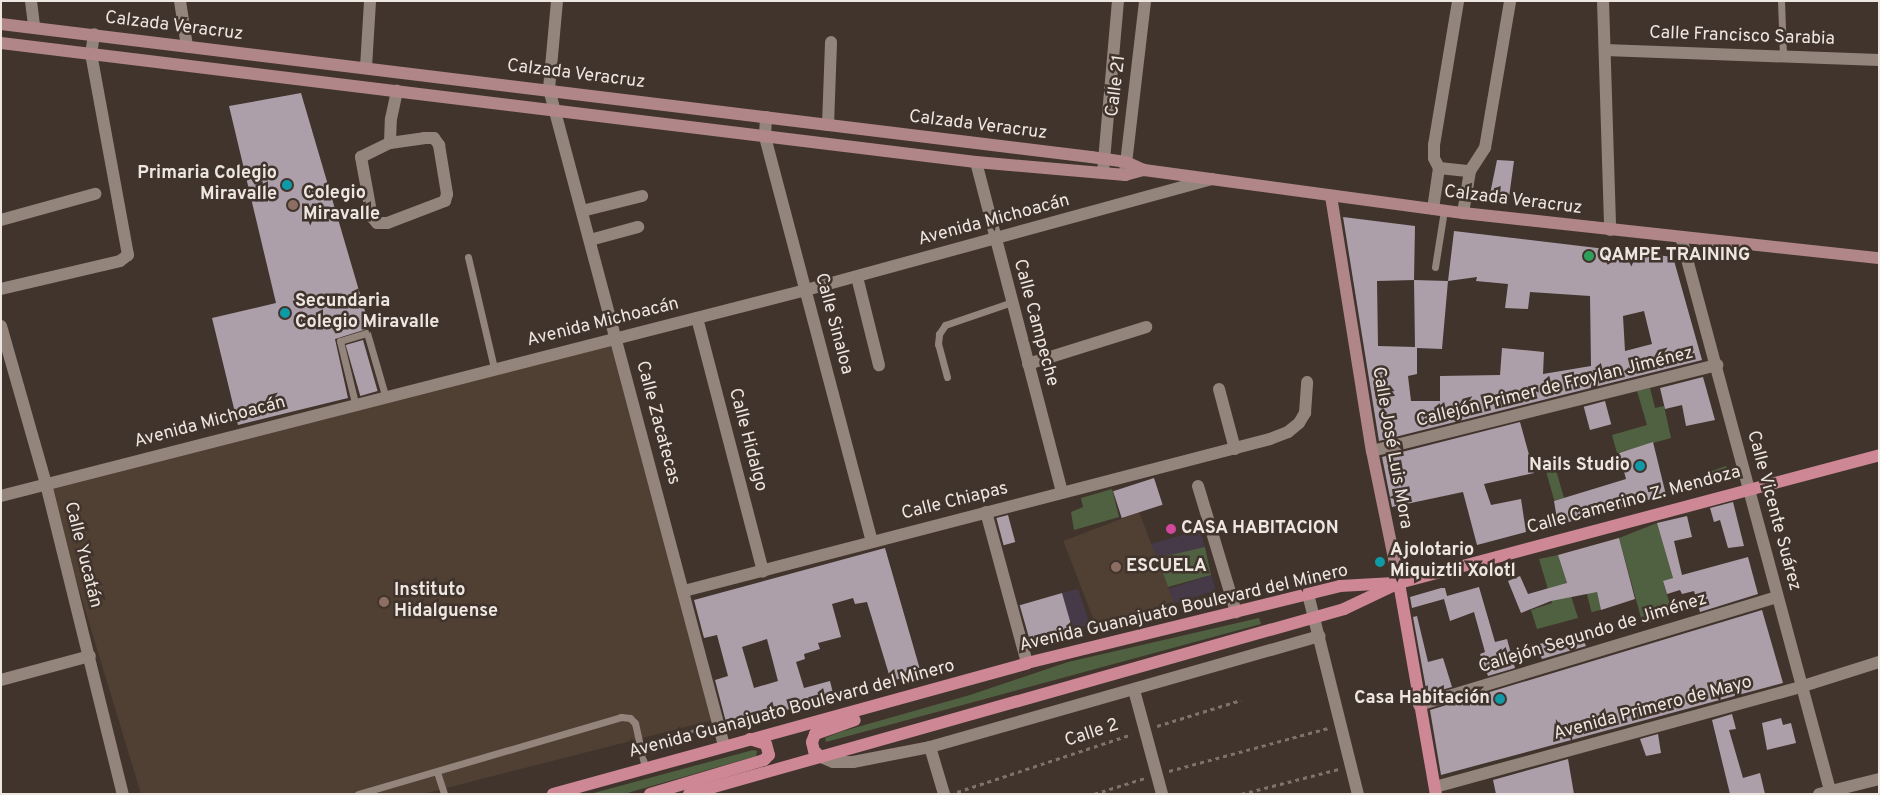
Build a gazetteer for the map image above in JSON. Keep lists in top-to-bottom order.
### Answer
{
  "streets": {
    "main road": ["Calle José Luis Mora", "Calle Camerino Z. Mendoza", "Avenida Guanajuato Boulevard del Minero"],
    "street": [
      "Calzada Veracruz",
      "Calle Francisco Sarabia",
      "Calle 21",
      "Avenida Michoacán",
      "Calle Campeche",
      "Calle Sinaloa",
      "Callejón Primer de Froylan Jiménez",
      "Calle Zacatecas",
      "Calle Hidalgo",
      "Calle Chiapas",
      "Calle Vicente Suárez",
      "Calle Yucatán",
      "Callejón Segundo de Jiménez",
      "Avenida Primero de Mayo"
    ],
    "path": ["Calle 2"]
  },
  "crossings": [
    ["Calzada Veracruz", "Calle 21"],
    ["Calzada Veracruz", "Avenida Michoacán"],
    ["Calzada Veracruz", "Calle Campeche"],
    ["Calzada Veracruz", "Calle Sinaloa"],
    ["Calzada Veracruz", "Calle Zacatecas"],
    ["Calzada Veracruz", "Calle José Luis Mora"],
    ["Calzada Veracruz", "Calle Vicente Suárez"],
    ["Avenida Michoacán", "Calle Campeche"],
    ["Avenida Michoacán", "Calle Sinaloa"],
    ["Avenida Michoacán", "Calle Zacatecas"],
    ["Avenida Michoacán", "Calle Hidalgo"],
    ["Avenida Michoacán", "Calle Yucatán"],
    ["Calle Campeche", "Calle Chiapas"],
    ["Calle Sinaloa", "Calle Chiapas"],
    ["Callejón Primer de Froylan Jiménez", "Calle José Luis Mora"],
    ["Callejón Primer de Froylan Jiménez", "Calle Vicente Suárez"],
    ["Calle Zacatecas", "Calle Chiapas"],
    ["Calle Zacatecas", "Avenida Guanajuato Boulevard del Minero"],
    ["Calle Hidalgo", "Calle Chiapas"],
    ["Calle José Luis Mora", "Calle Camerino Z. Mendoza"],
    ["Calle José Luis Mora", "Avenida Guanajuato Boulevard del Minero"],
    ["Calle José Luis Mora", "Callejón Segundo de Jiménez"],
    ["Calle José Luis Mora", "Avenida Primero de Mayo"],
    ["Calle Camerino Z. Mendoza", "Calle Vicente Suárez"],
    ["Calle Camerino Z. Mendoza", "Avenida Guanajuato Boulevard del Minero"],
    ["Calle Vicente Suárez", "Callejón Segundo de Jiménez"],
    ["Calle Vicente Suárez", "Avenida Primero de Mayo"]
  ],
  "places": [
    "Primaria Colegio Miravalle",
    "Colegio Miravalle",
    "QAMPE TRAINING",
    "Secundaria Colegio Miravalle",
    "Nails Studio",
    "CASA HABITACION",
    "Ajolotario Miquiztli Xolotl",
    "ESCUELA",
    "Instituto Hidalguense",
    "Casa Habitación"
  ]
}
